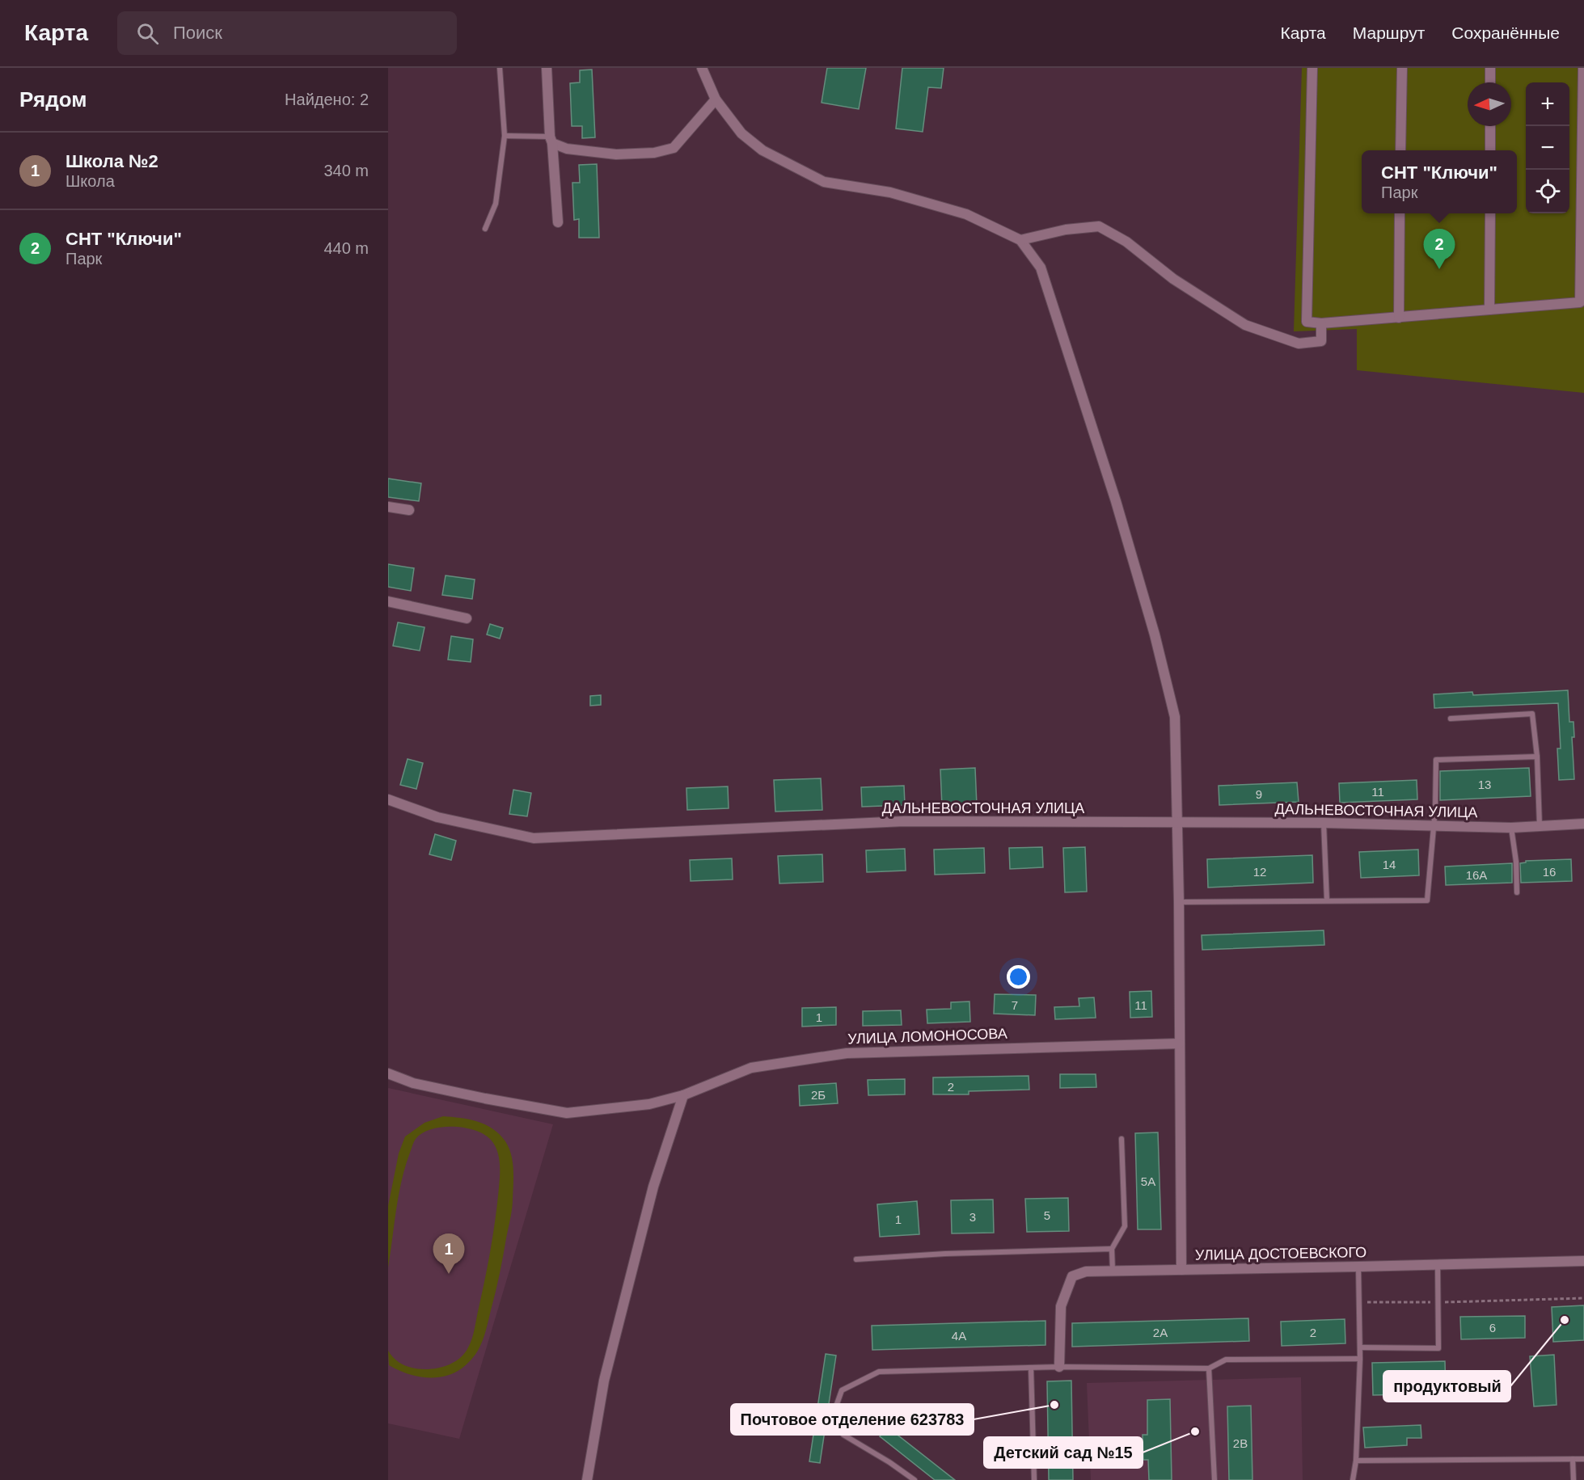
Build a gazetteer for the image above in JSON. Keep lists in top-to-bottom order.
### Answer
{
  "streets": {
    "street": ["ДАЛЬНЕВОСТОЧНАЯ УЛИЦА", "УЛИЦА ЛОМОНОСОВА", "УЛИЦА ДОСТОЕВСКОГО"]
  },
  "places": ["продуктовый", "Почтовое отделение 623783", "Детский сад №15"],
  "house_numbers": [
    "13",
    "11",
    "9",
    "14",
    "12",
    "16",
    "16А",
    "7",
    "11",
    "1",
    "2",
    "2Б",
    "5А",
    "5",
    "3",
    "1",
    "6",
    "2А",
    "2",
    "4А",
    "2В"
  ],
  "north": "left",
  "page": {
    "header": "Карта",
    "search": "Поиск",
    "nav": ["Карта", "Маршрут", "Сохранённые"],
    "heading": ["Рядом", "Найдено: 2"],
    "map_buttons": ["+", "−"],
    "list": [
      {
        "mark": "1",
        "name": "Школа №2",
        "note": "Школа",
        "value": "340 m"
      },
      {
        "mark": "2",
        "name": "СНТ \"Ключи\"",
        "note": "Парк",
        "value": "440 m"
      }
    ],
    "popup": ["СНТ \"Ключи\"", "Парк"],
    "pins": ["2", "1"]
  }
}
